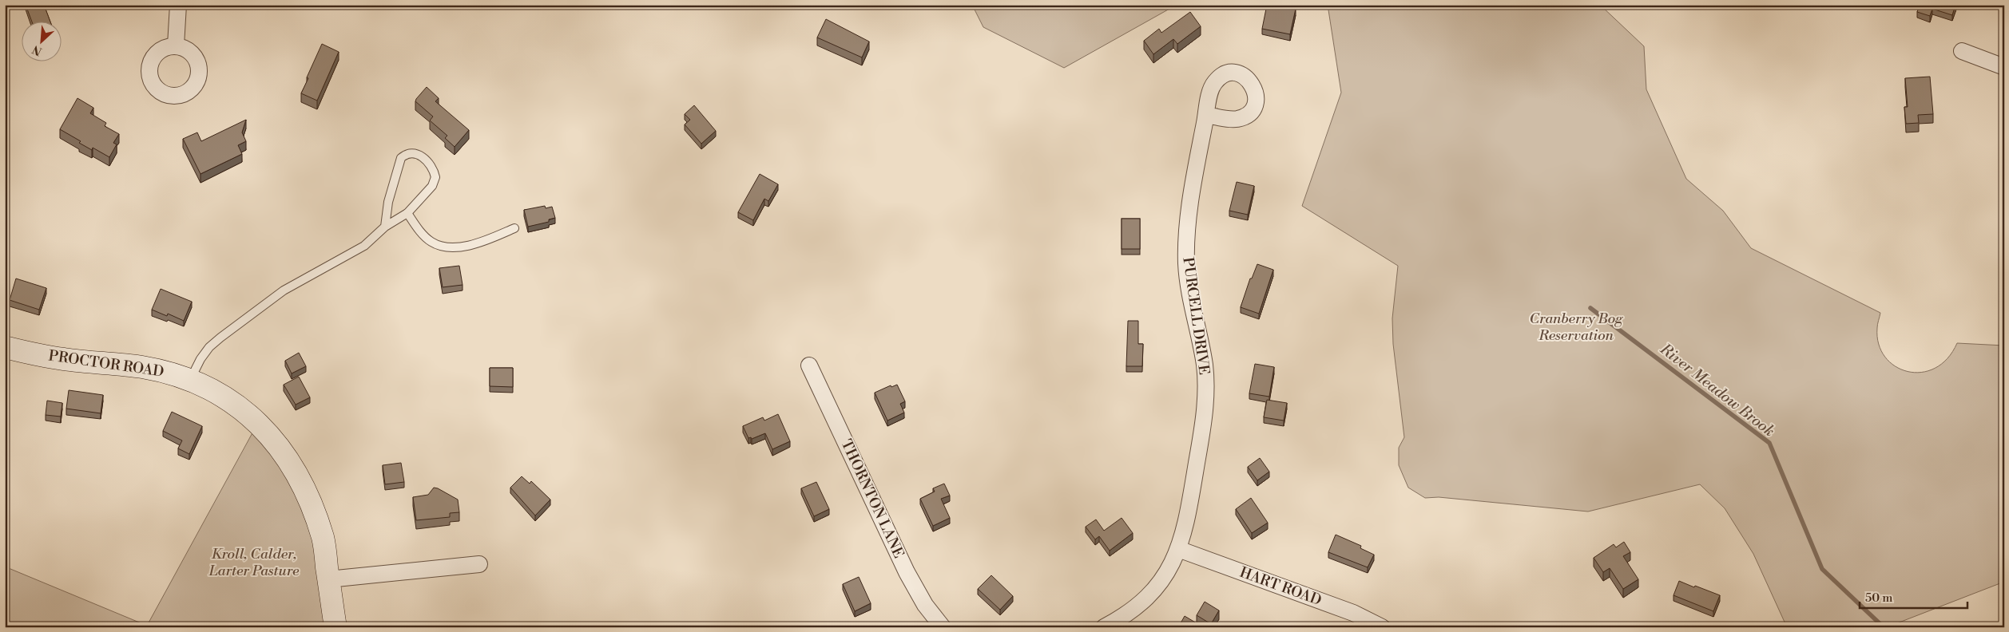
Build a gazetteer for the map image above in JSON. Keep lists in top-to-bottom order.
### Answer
{
  "streets": {
    "main road": ["PROCTOR ROAD"],
    "street": ["PURCELL DRIVE", "THORNTON LANE", "HART ROAD"]
  },
  "crossings": [
    ["PURCELL DRIVE", "HART ROAD"]
  ],
  "water": ["River Meadow Brook"],
  "parks": ["Cranberry Bog Reservation", "Kroll, Calder, Larter Pasture"],
  "scale_bar": "50 m",
  "north": "bottom left"
}
